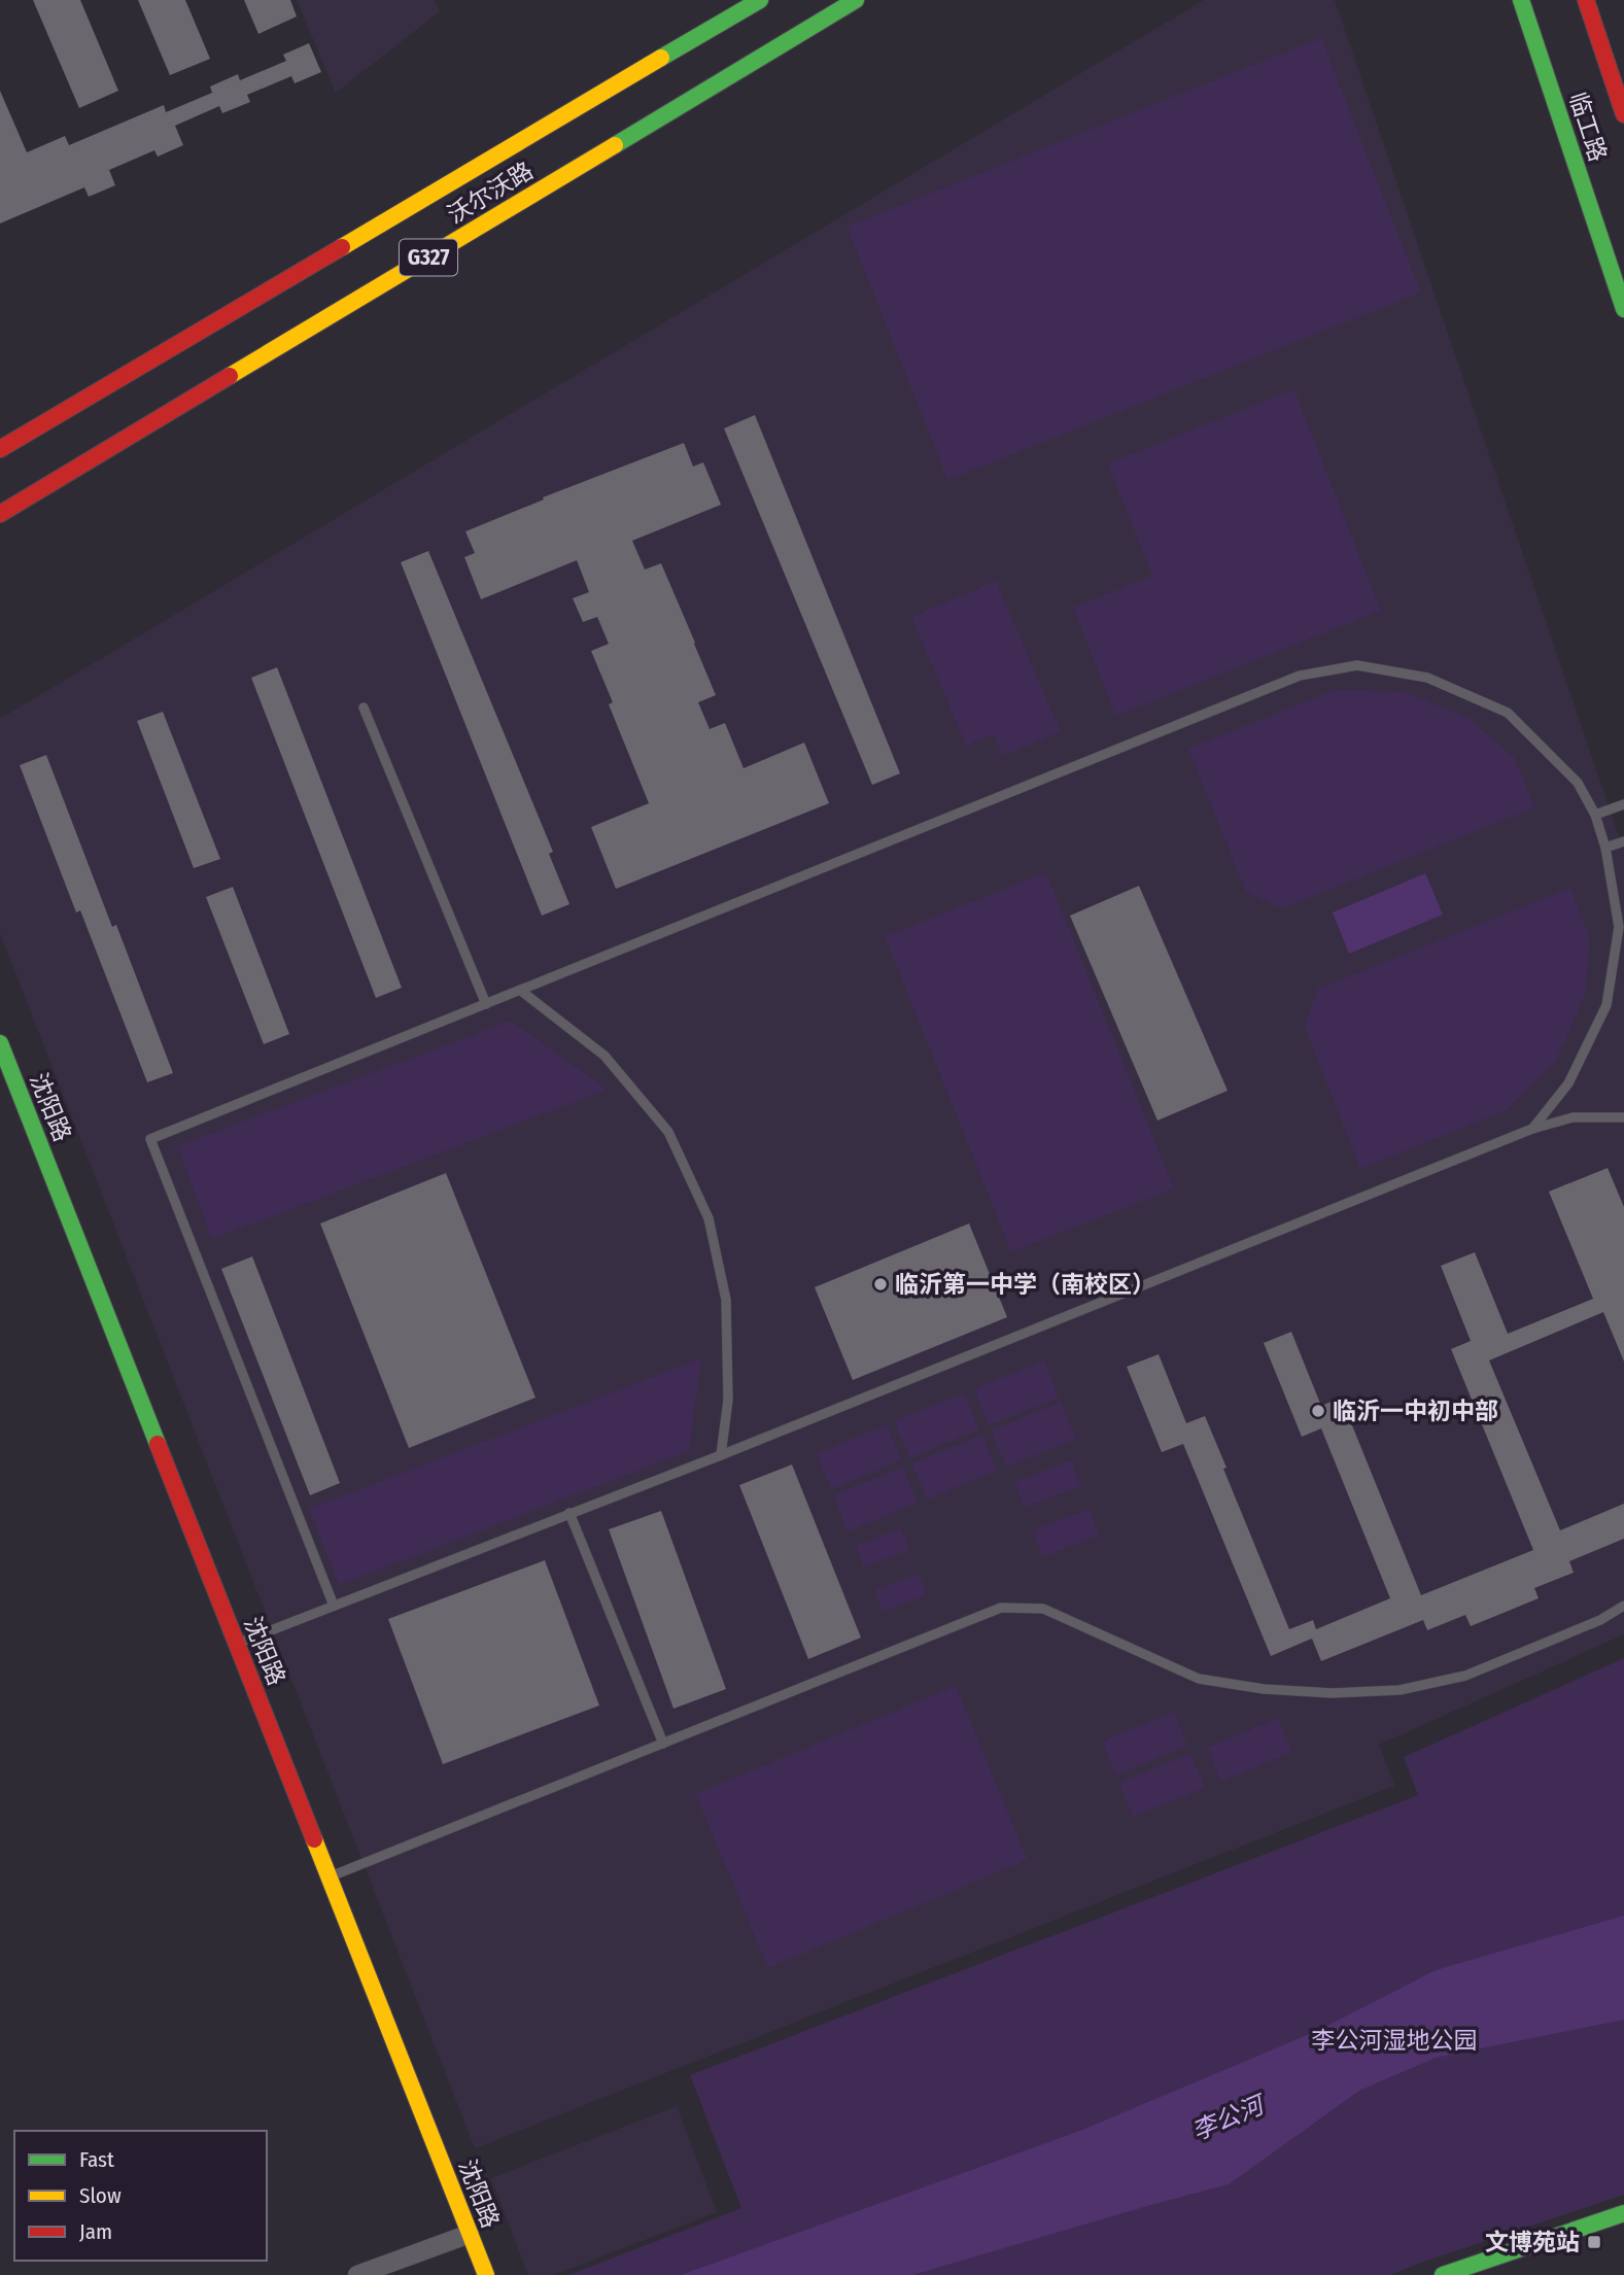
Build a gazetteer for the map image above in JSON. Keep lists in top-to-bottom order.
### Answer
{
  "streets": {
    "main road": [
      "临工路",
      "沃尔沃路",
      "G327",
      "沈阳路"
    ]
  },
  "water": ["李公河"],
  "parks": ["李公河湿地公园"],
  "places": {
    "other": ["临沂第一中学（南校区）", "临沂一中初中部"],
    "transit": ["文博苑站"]
  },
  "legend": ["Fast", "Slow", "Jam"]
}
